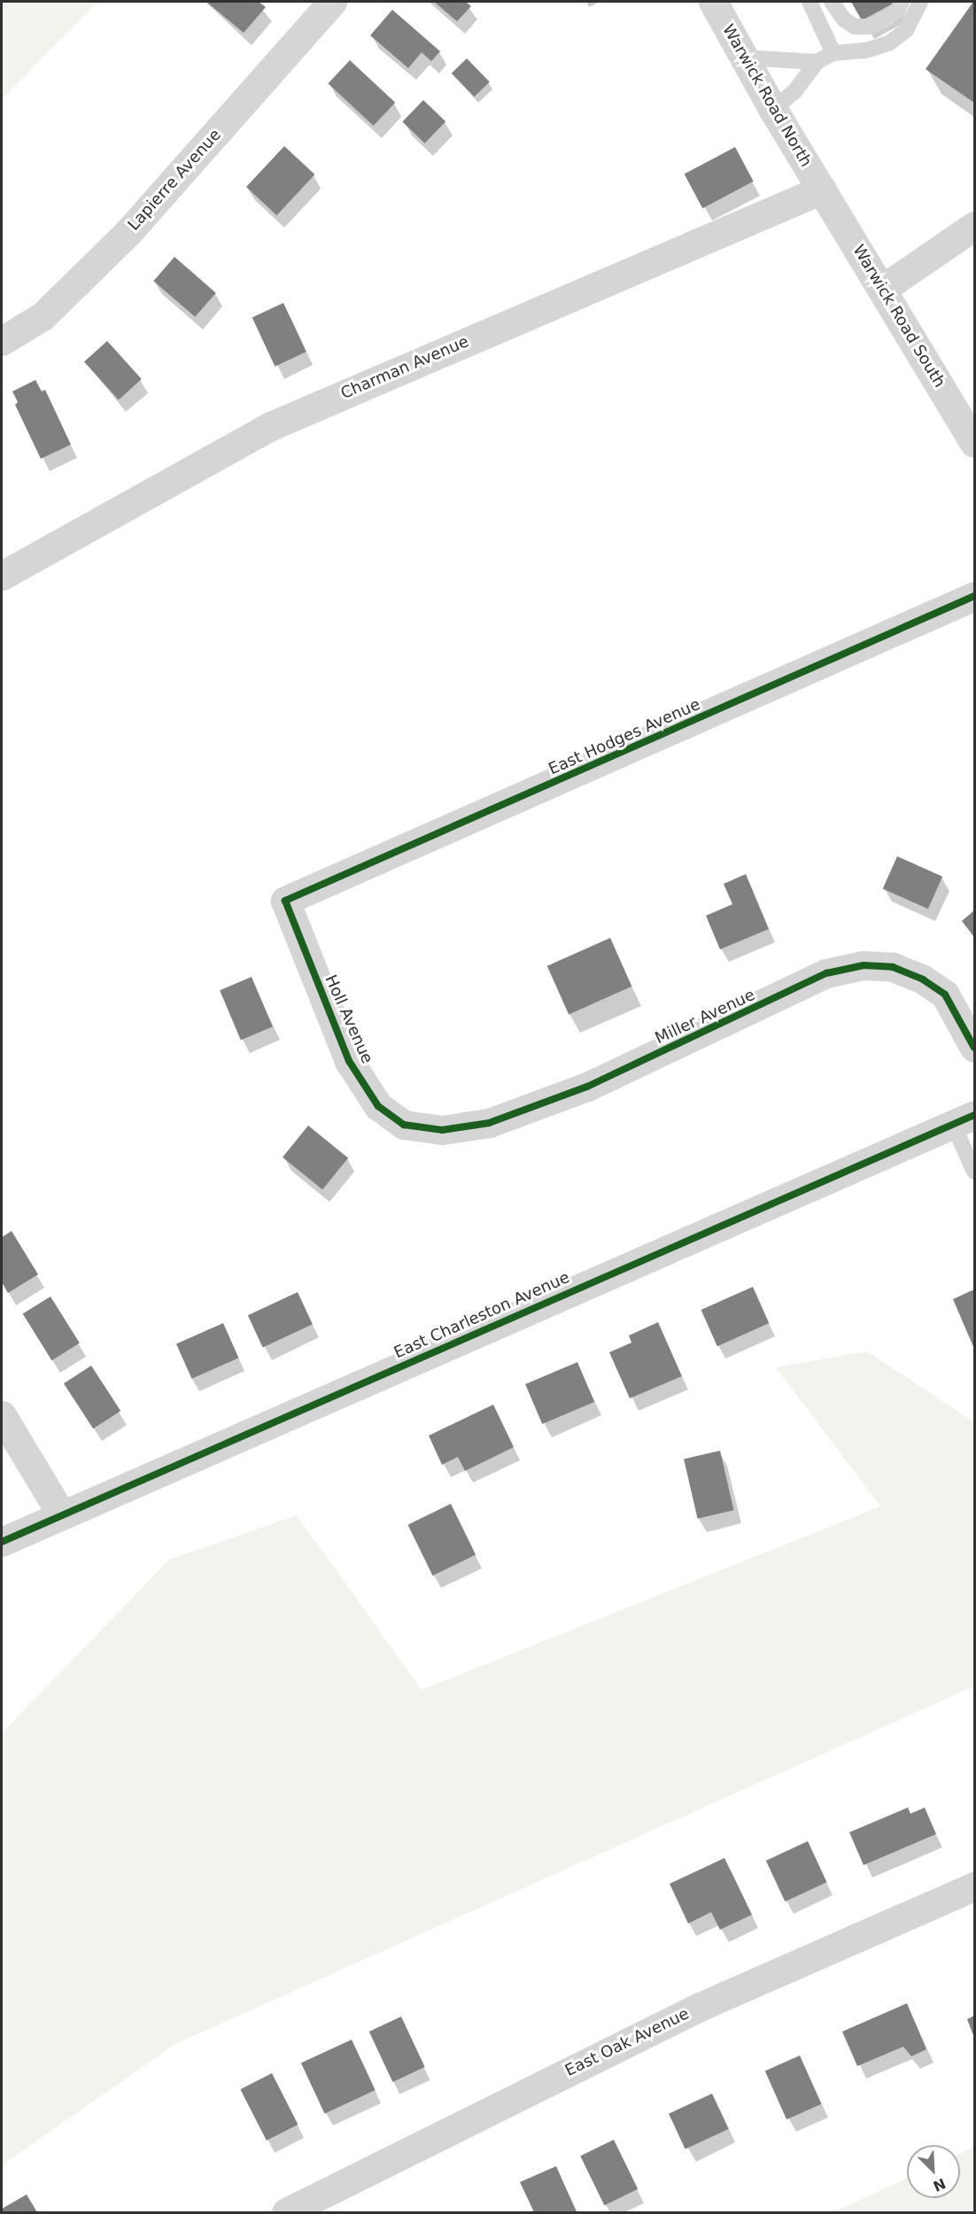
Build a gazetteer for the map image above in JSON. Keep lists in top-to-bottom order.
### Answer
{
  "streets": {
    "street": [
      "Warwick Road North",
      "Lapierre Avenue",
      "Warwick Road South",
      "Charman Avenue",
      "East Hodges Avenue",
      "Miller Avenue",
      "Holl Avenue",
      "East Charleston Avenue",
      "East Oak Avenue"
    ]
  },
  "crossings": [
    ["Warwick Road North", "Warwick Road South"],
    ["Warwick Road North", "Charman Avenue"],
    ["Warwick Road South", "Charman Avenue"],
    ["East Hodges Avenue", "Holl Avenue"],
    ["Miller Avenue", "Holl Avenue"]
  ],
  "north": "bottom right"
}
